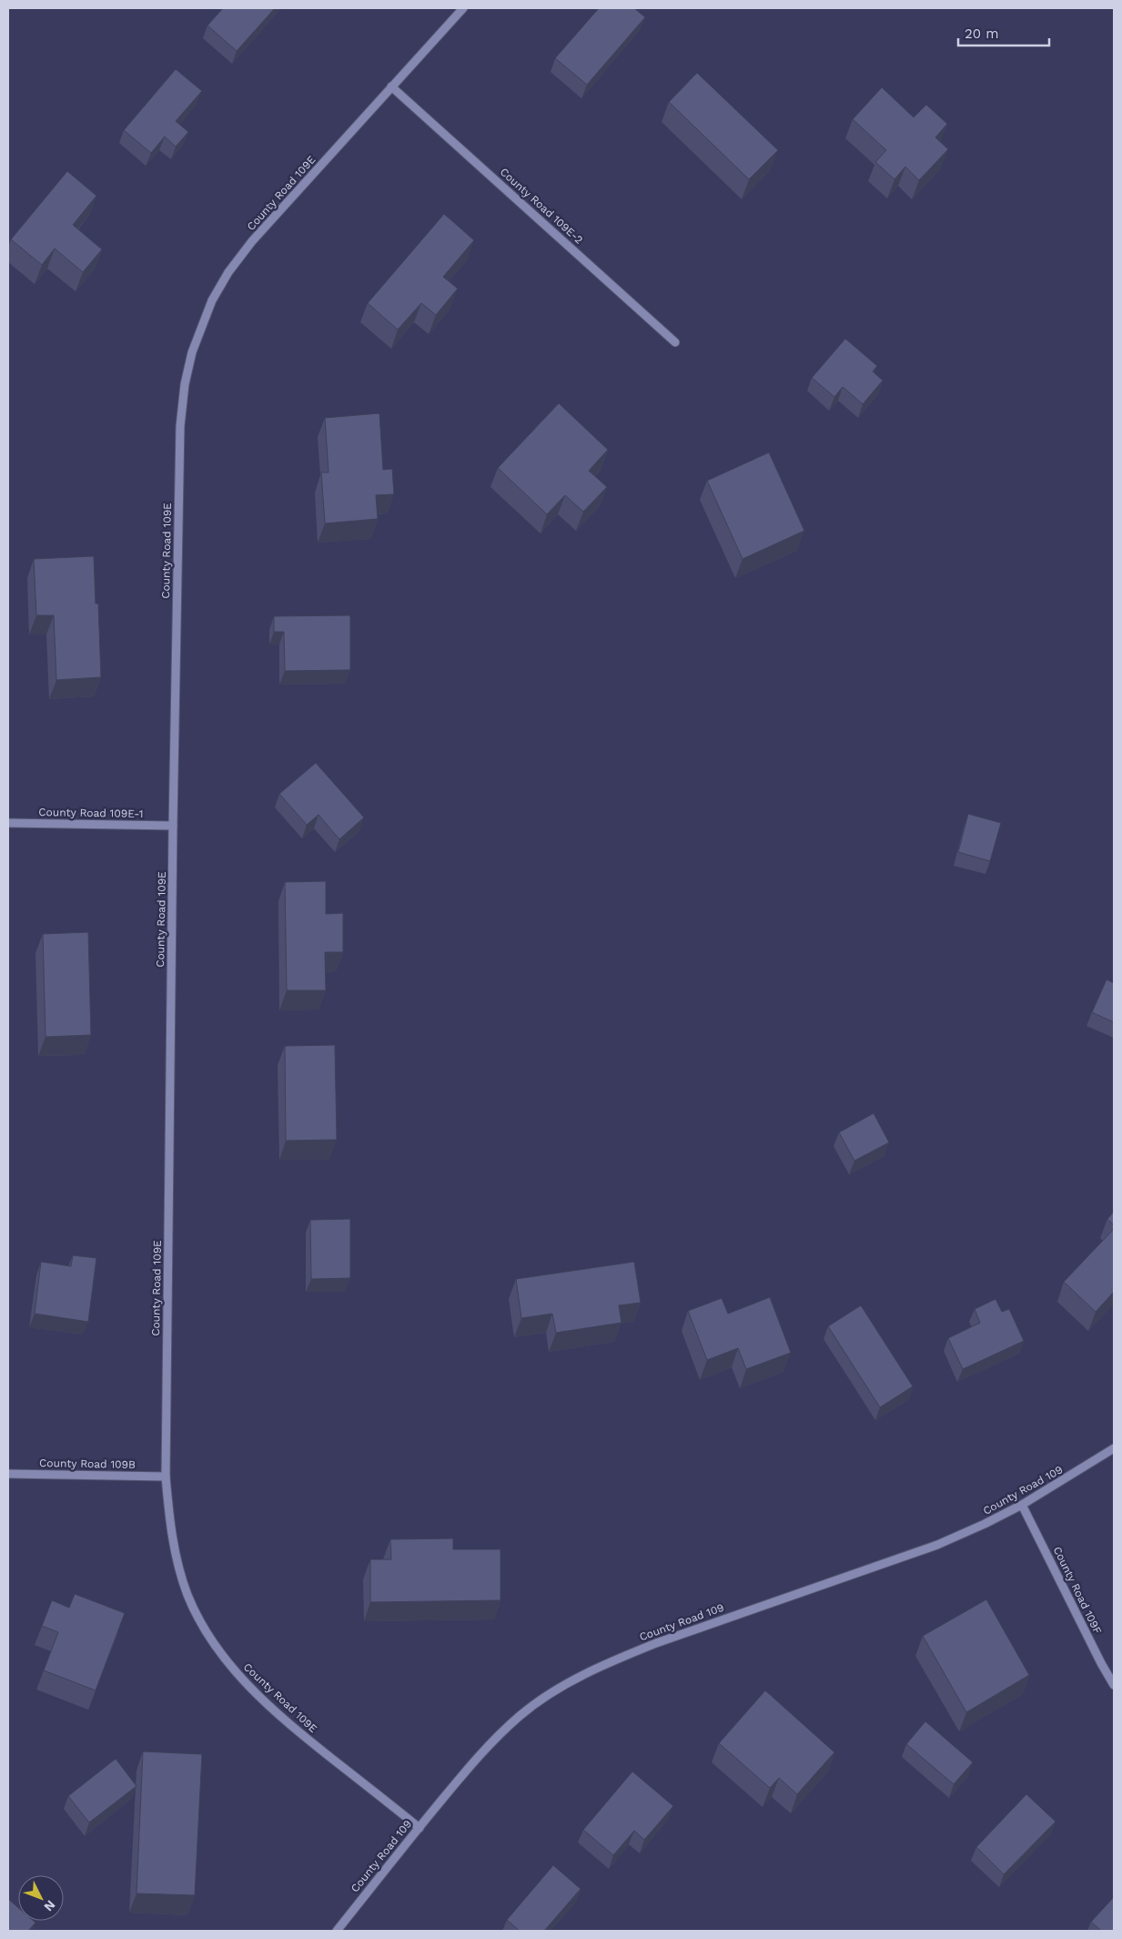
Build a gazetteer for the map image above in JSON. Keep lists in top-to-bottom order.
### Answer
{
  "streets": {
    "street": [
      "County Road 109E",
      "County Road 109E-2",
      "County Road 109E-1",
      "County Road 109B",
      "County Road 109",
      "County Road 109F"
    ]
  },
  "crossings": [
    ["County Road 109E", "County Road 109E-2"],
    ["County Road 109E", "County Road 109E-1"],
    ["County Road 109E", "County Road 109B"],
    ["County Road 109E", "County Road 109"],
    ["County Road 109", "County Road 109F"]
  ],
  "scale_bar": "20 m",
  "north": "bottom right"
}
